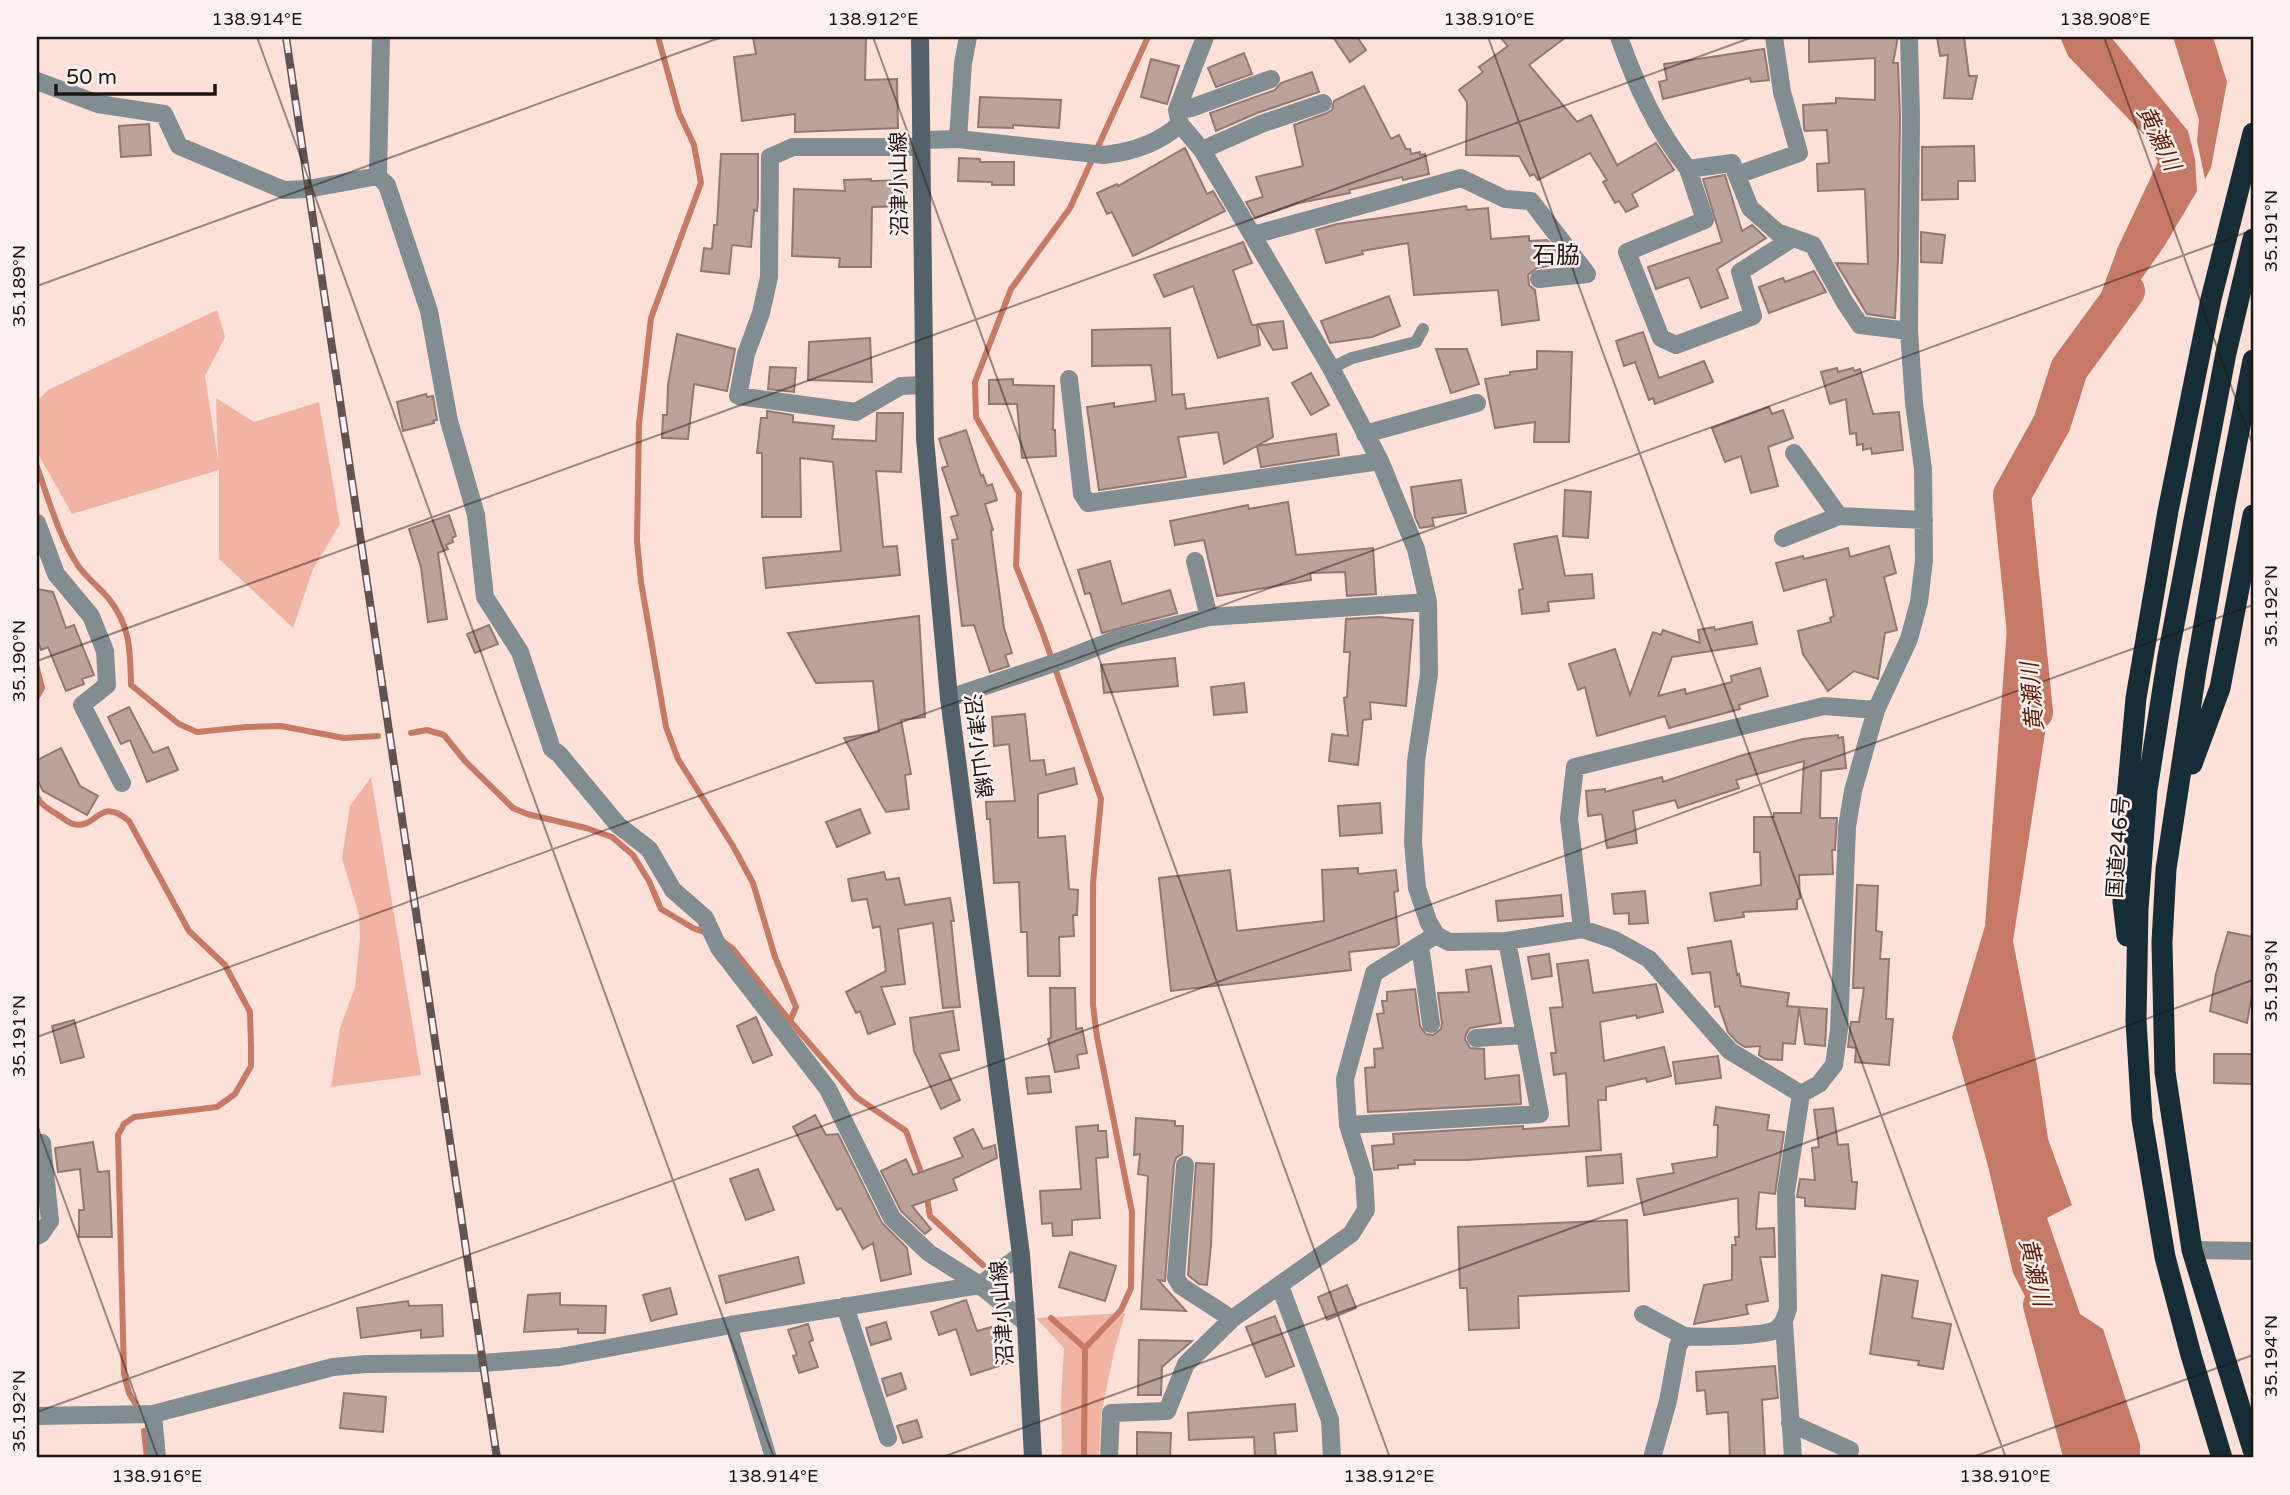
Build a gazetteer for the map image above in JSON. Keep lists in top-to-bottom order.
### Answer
{
  "streets": {
    "highway": ["国道246号"],
    "main road": ["沼津小山線"]
  },
  "districts": ["石脇"],
  "water": ["黄瀬川"],
  "scale_bar": "50 m",
  "coordinates": [
    "138.914°E",
    "138.912°E",
    "138.910°E",
    "138.908°E",
    "35.191°N",
    "35.189°N",
    "35.192°N",
    "35.190°N",
    "35.193°N",
    "35.194°N",
    "138.916°E"
  ]
}
